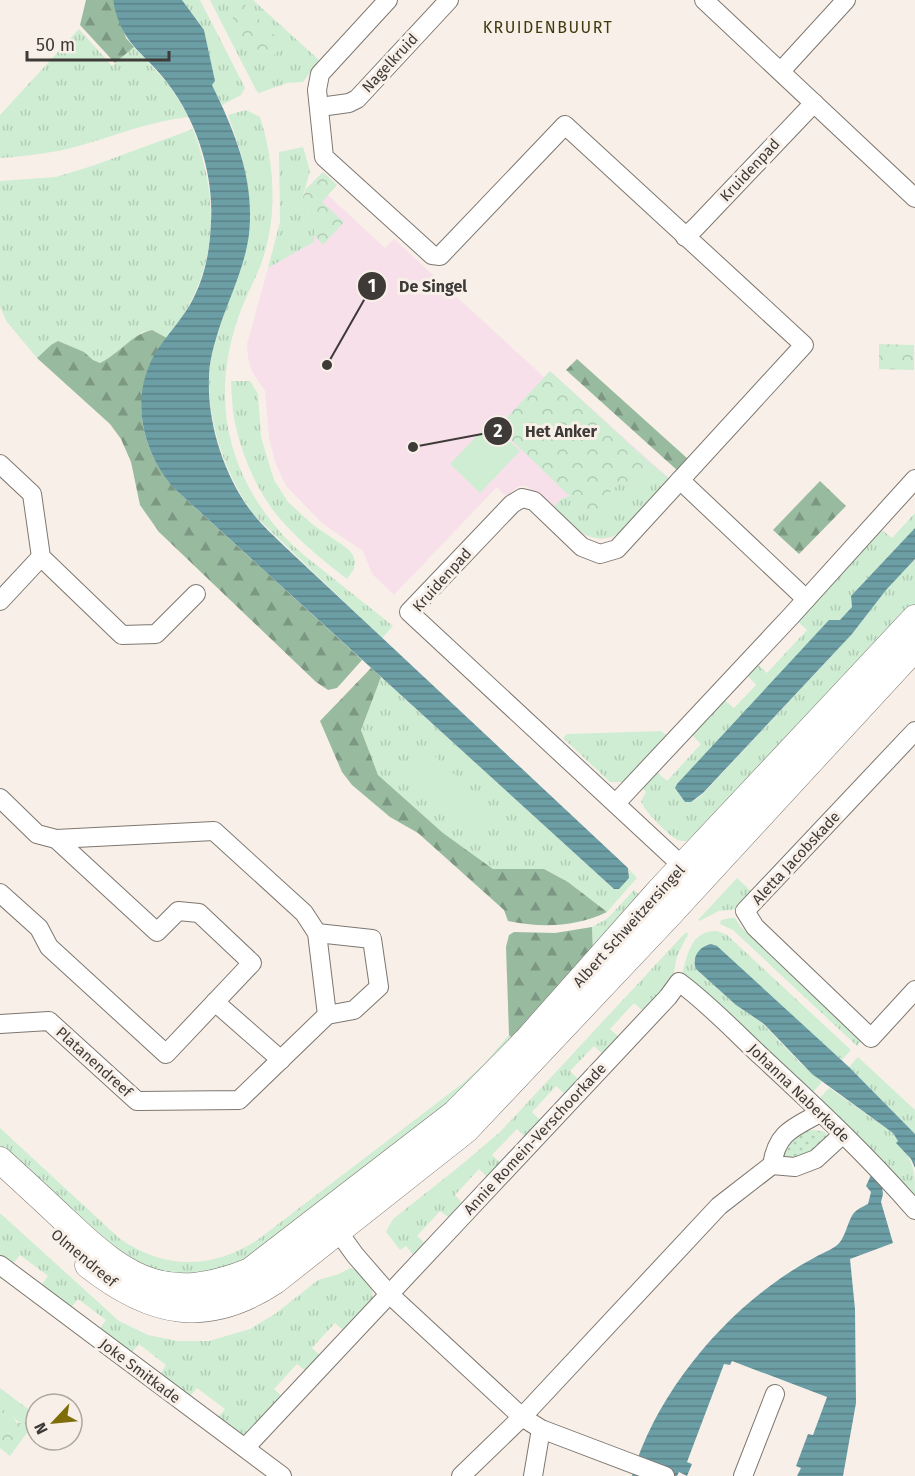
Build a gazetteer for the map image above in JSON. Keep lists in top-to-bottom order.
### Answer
{
  "streets": {
    "street": [
      "Nagelkruid",
      "Kruidenpad",
      "Aletta Jacobskade",
      "Albert Schweitzersingel",
      "Platanendreef",
      "Johanna Naberkade",
      "Annie Romein-Verschoorkade",
      "Olmendreef",
      "Joke Smitkade"
    ]
  },
  "crossings": [
    ["Nagelkruid", "Kruidenpad"],
    ["Kruidenpad", "Albert Schweitzersingel"],
    ["Albert Schweitzersingel", "Olmendreef"],
    ["Johanna Naberkade", "Annie Romein-Verschoorkade"],
    ["Annie Romein-Verschoorkade", "Joke Smitkade"]
  ],
  "districts": ["KRUIDENBUURT"],
  "places": ["De Singel", "Het Anker"],
  "scale_bar": "50 m",
  "north": "bottom left"
}
